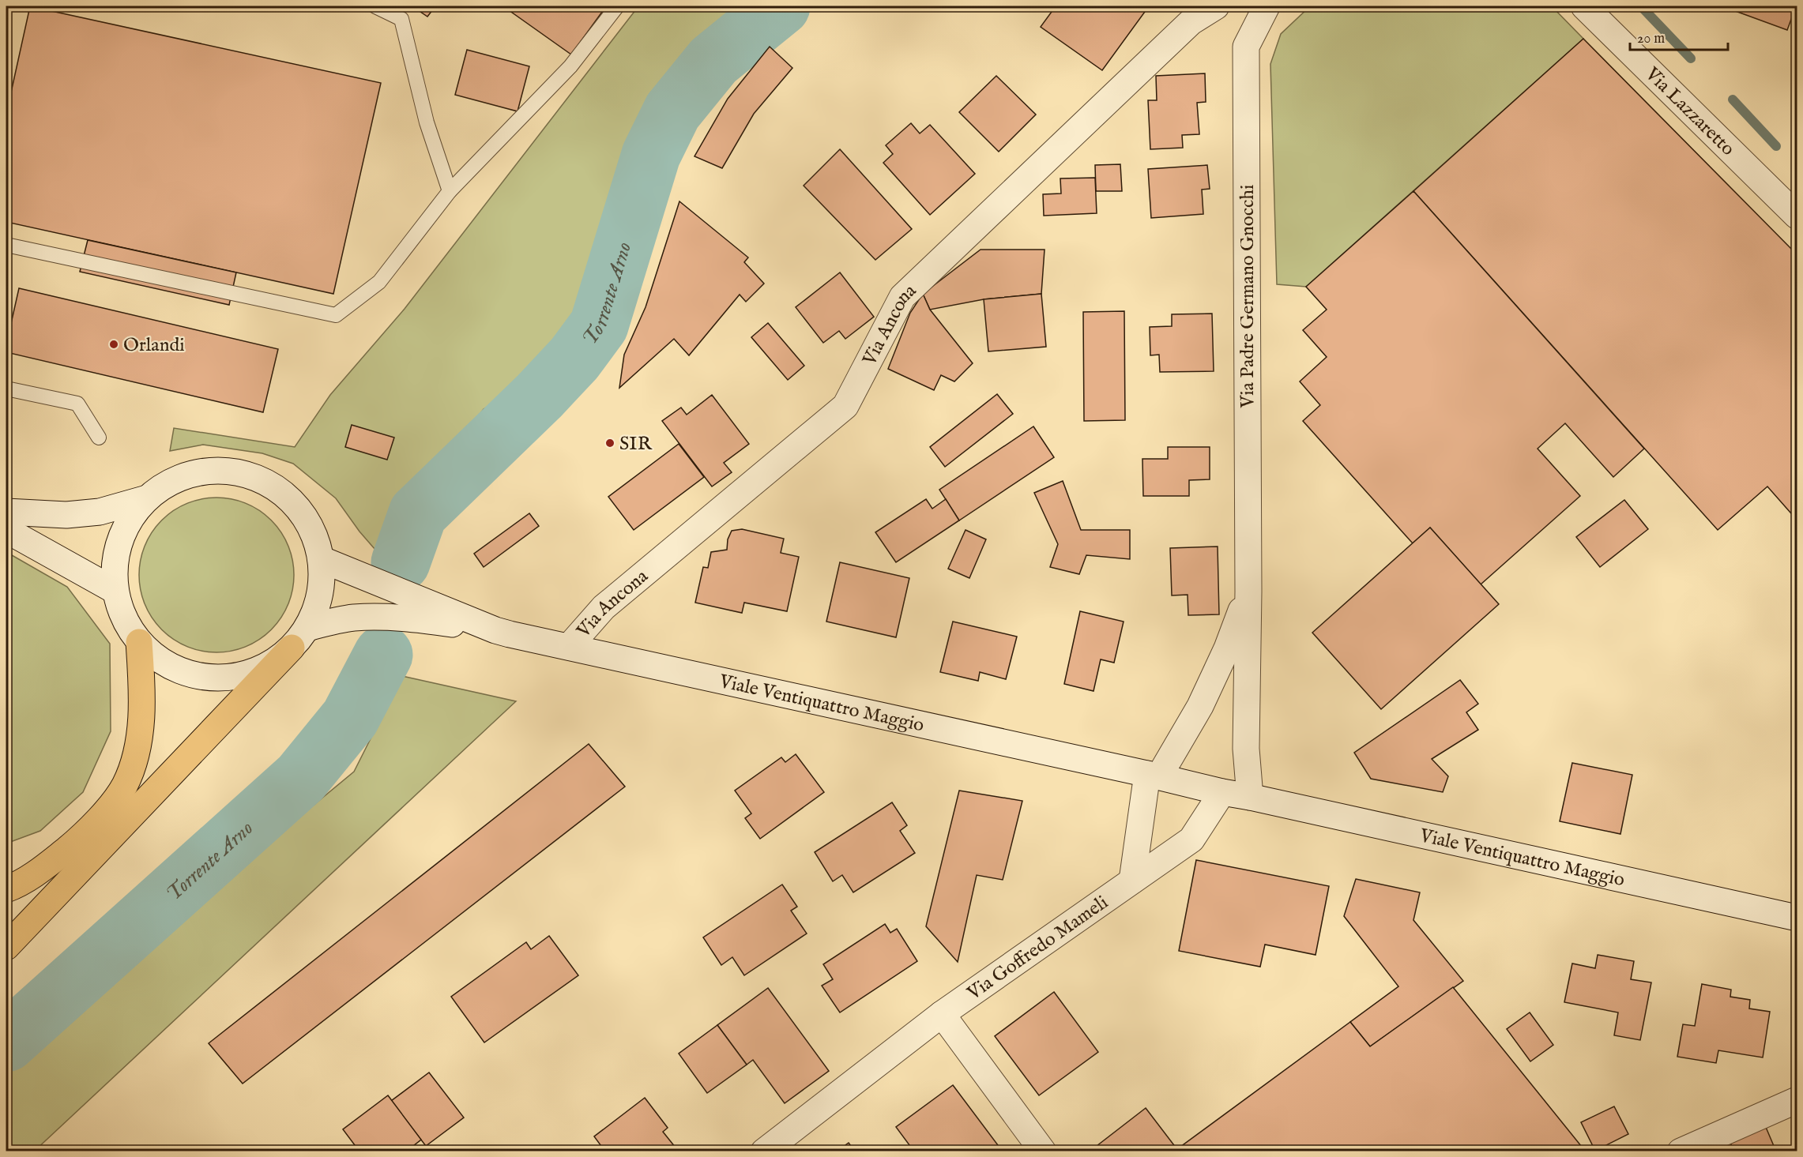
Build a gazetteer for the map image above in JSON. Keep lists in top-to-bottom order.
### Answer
{
  "streets": {
    "street": [
      "Via Lazzaretto",
      "Via Padre Germano Gnocchi",
      "Via Ancona",
      "Viale Ventiquattro Maggio",
      "Via Goffredo Mameli"
    ]
  },
  "crossings": [
    ["Via Padre Germano Gnocchi", "Viale Ventiquattro Maggio"],
    ["Via Ancona", "Viale Ventiquattro Maggio"],
    ["Viale Ventiquattro Maggio", "Via Goffredo Mameli"]
  ],
  "water": ["Torrente Arno"],
  "places": ["Orlandi", "SIR"],
  "scale_bar": "20 m"
}
